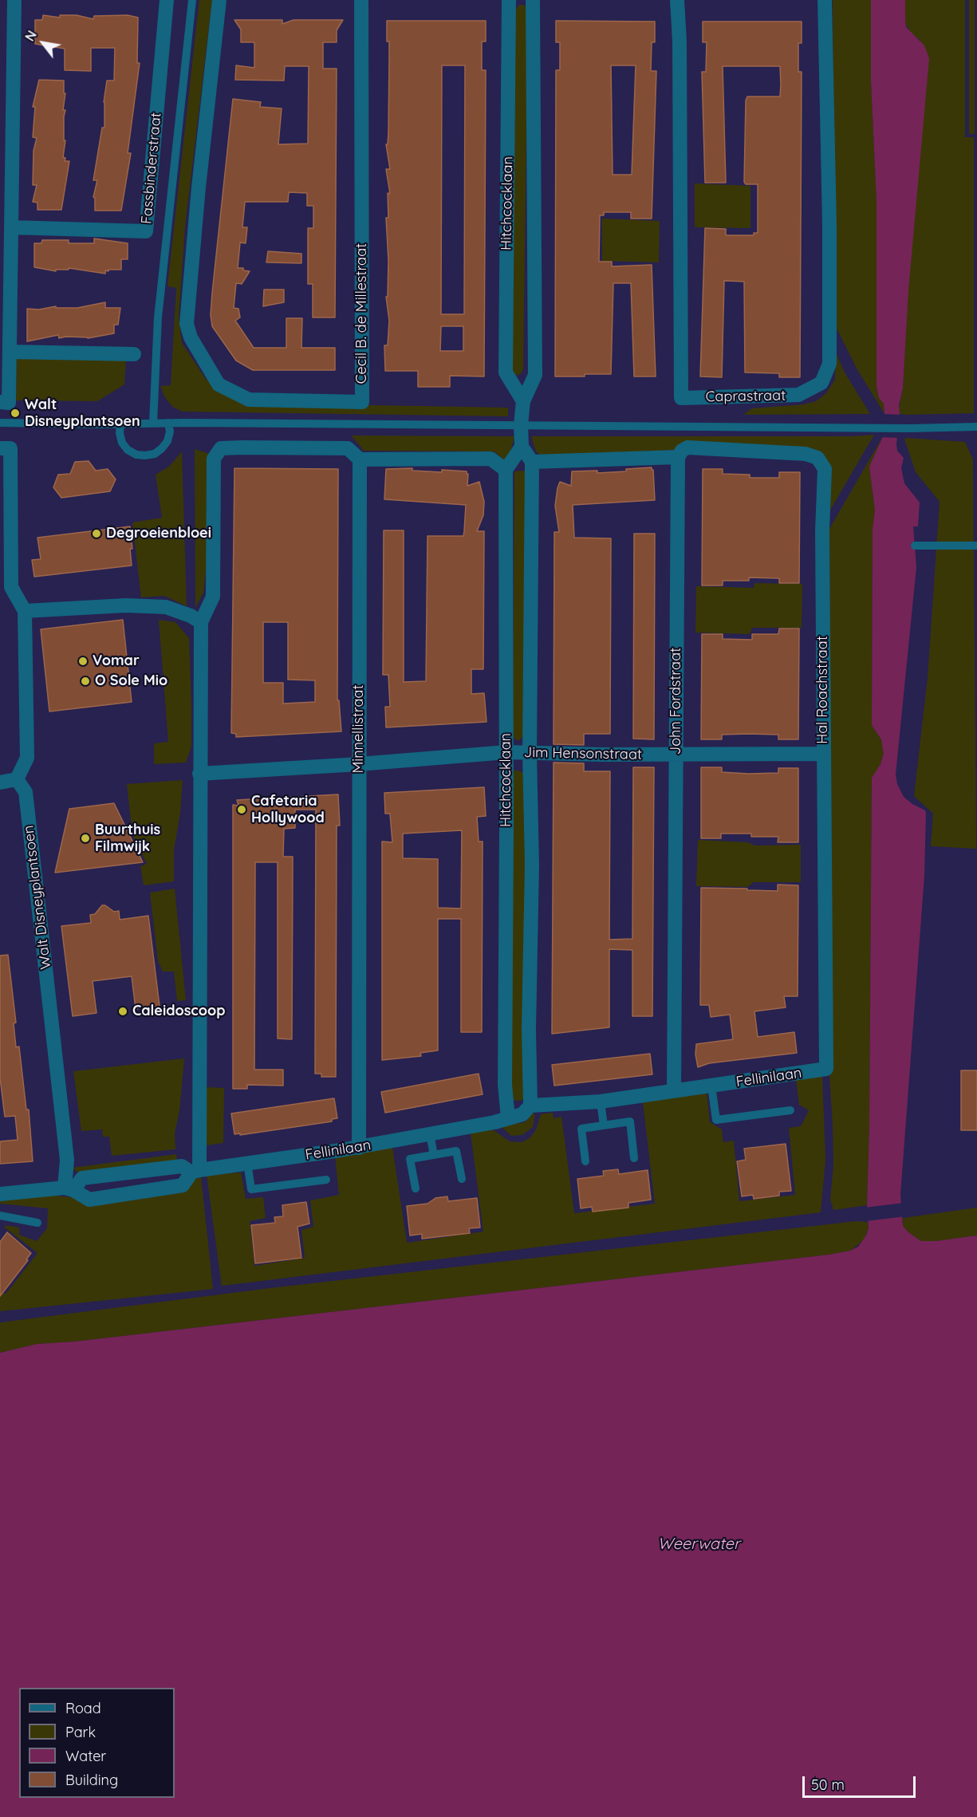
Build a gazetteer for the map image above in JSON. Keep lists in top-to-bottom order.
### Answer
{
  "streets": {
    "street": [
      "Fassbinderstraat",
      "Hitchcocklaan",
      "Cecil B. de Millestraat",
      "Caprastraat",
      "Hal Roachstraat",
      "John Fordstraat",
      "Minnellistraat",
      "Jim Hensonstraat",
      "Walt Disneyplantsoen",
      "Fellinilaan"
    ]
  },
  "crossings": [
    ["Hitchcocklaan", "Jim Hensonstraat"],
    ["Hitchcocklaan", "Fellinilaan"],
    ["Hal Roachstraat", "John Fordstraat"],
    ["Hal Roachstraat", "Jim Hensonstraat"],
    ["Hal Roachstraat", "Fellinilaan"],
    ["John Fordstraat", "Jim Hensonstraat"],
    ["John Fordstraat", "Fellinilaan"],
    ["Minnellistraat", "Jim Hensonstraat"],
    ["Minnellistraat", "Fellinilaan"],
    ["Walt Disneyplantsoen", "Fellinilaan"]
  ],
  "water": ["Weerwater"],
  "places": [
    "Walt Disneyplantsoen",
    "Degroeienbloei",
    "Vomar",
    "O Sole Mio",
    "Cafetaria Hollywood",
    "Buurthuis Filmwijk",
    "Caleidoscoop"
  ],
  "legend": [
    "Road",
    "Park",
    "Water",
    "Building"
  ],
  "scale_bar": "50 m",
  "north": "top left"
}
